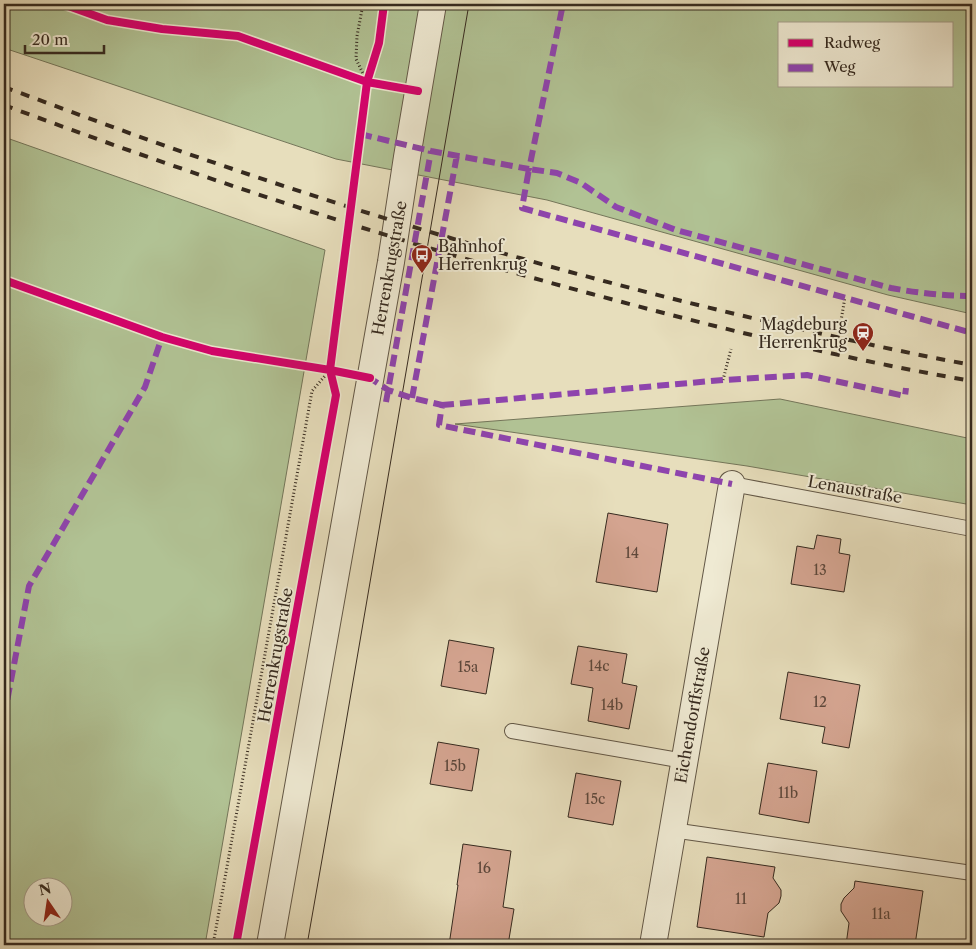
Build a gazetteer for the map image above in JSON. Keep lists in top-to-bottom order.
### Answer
{
  "streets": {
    "street": ["Herrenkrugstraße", "Eichendorffstraße"],
    "lane": ["Lenaustraße"]
  },
  "crossings": [
    ["Lenaustraße", "Eichendorffstraße"]
  ],
  "places": {
    "bus stop": ["Bahnhof Herrenkrug"],
    "station": ["Magdeburg Herrenkrug"]
  },
  "house_numbers": [
    "14",
    "13",
    "14c",
    "15a",
    "12",
    "14b",
    "15b",
    "11b",
    "15c",
    "16",
    "11",
    "11a"
  ],
  "legend": ["Radweg", "Weg"],
  "scale_bar": "20 m",
  "north": "top"
}
